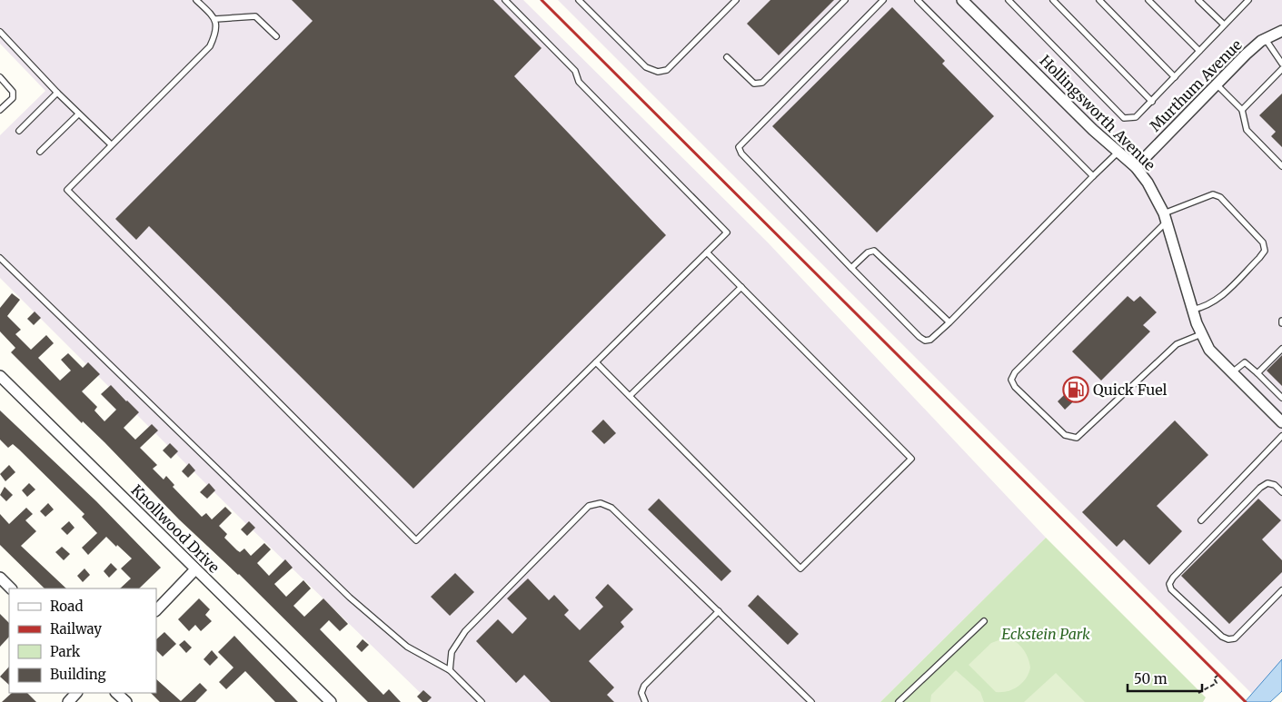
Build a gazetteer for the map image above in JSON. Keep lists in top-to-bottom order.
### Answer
{
  "streets": {
    "street": ["Murthum Avenue", "Hollingsworth Avenue", "Knollwood Drive"]
  },
  "crossings": [
    ["Murthum Avenue", "Hollingsworth Avenue"]
  ],
  "parks": ["Eckstein Park"],
  "places": {
    "fuel station": ["Quick Fuel"]
  },
  "legend": [
    "Road",
    "Railway",
    "Park",
    "Building"
  ],
  "scale_bar": "50 m"
}
